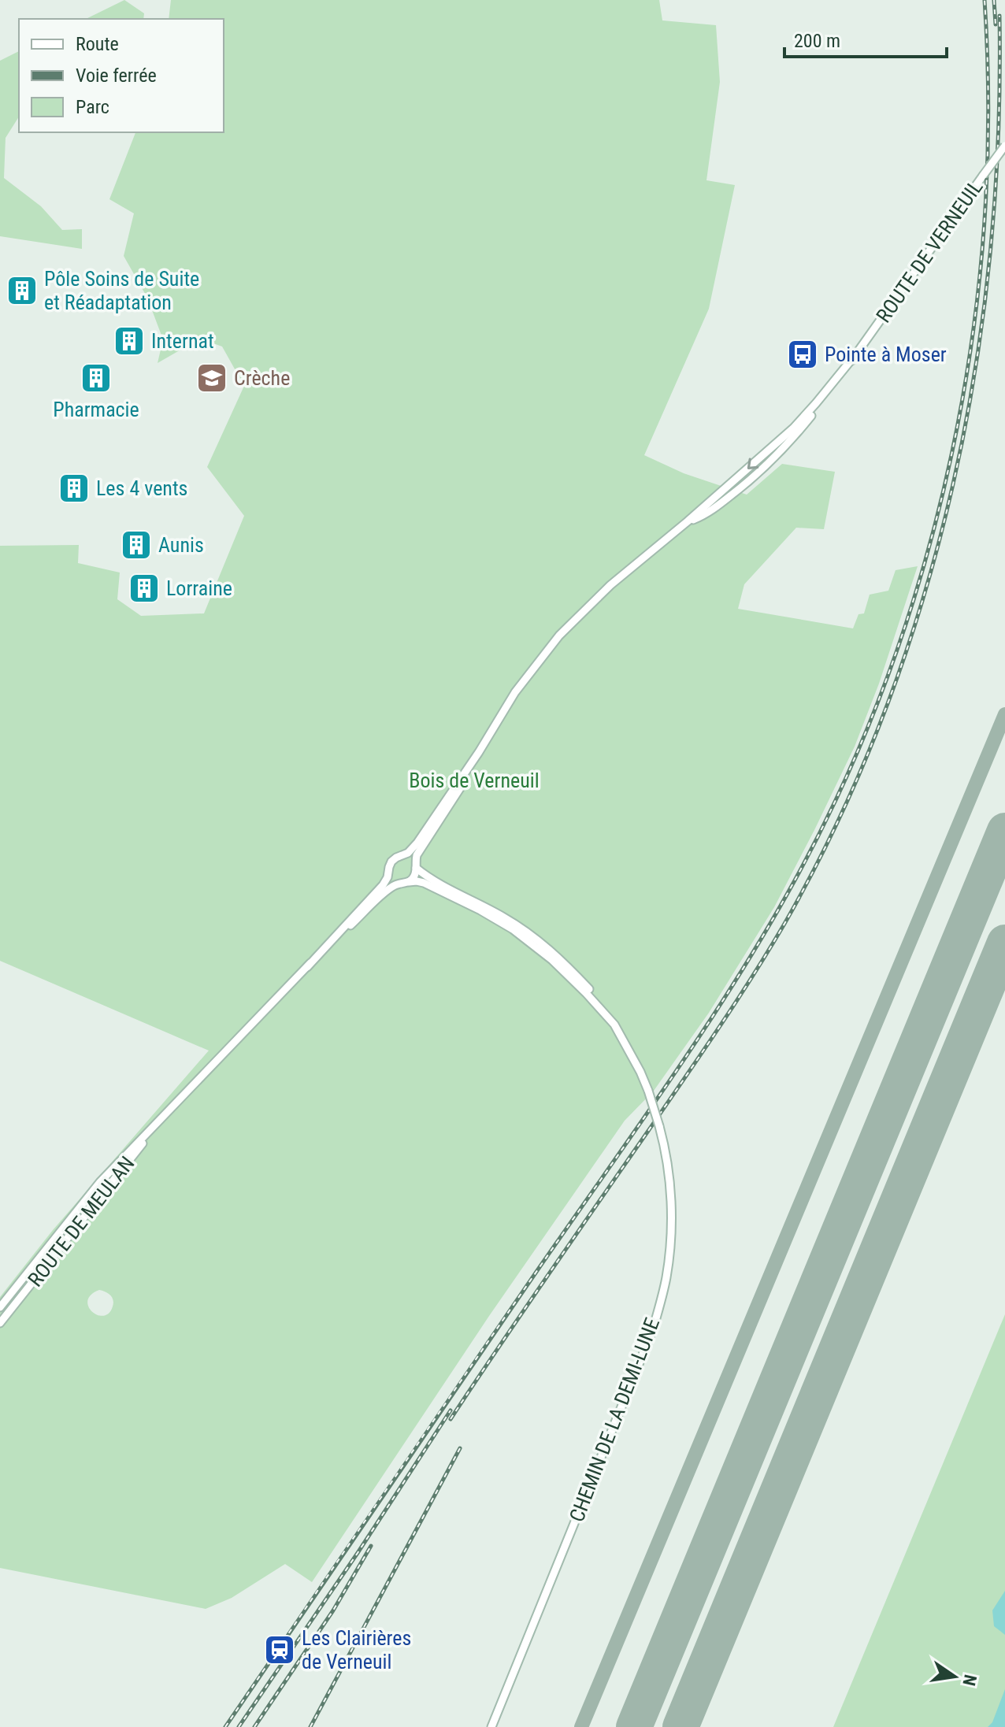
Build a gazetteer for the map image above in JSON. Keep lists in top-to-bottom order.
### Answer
{
  "streets": {
    "main road": ["ROUTE DE VERNEUIL", "ROUTE DE MEULAN", "CHEMIN DE LA DEMI-LUNE"]
  },
  "crossings": [
    ["ROUTE DE VERNEUIL", "ROUTE DE MEULAN"],
    ["ROUTE DE VERNEUIL", "CHEMIN DE LA DEMI-LUNE"],
    ["ROUTE DE MEULAN", "CHEMIN DE LA DEMI-LUNE"]
  ],
  "parks": ["Bois de Verneuil"],
  "places": {
    "building": [
      "Pôle Soins de Suite et Réadaptation",
      "Internat",
      "Pharmacie",
      "Les 4 vents",
      "Aunis",
      "Lorraine"
    ],
    "bus stop": ["Pointe à Moser"],
    "school or university": ["Crèche"],
    "station": ["Les Clairières de Verneuil"]
  },
  "legend": ["Route", "Voie ferrée", "Parc"],
  "scale_bar": "200 m",
  "north": "right"
}
